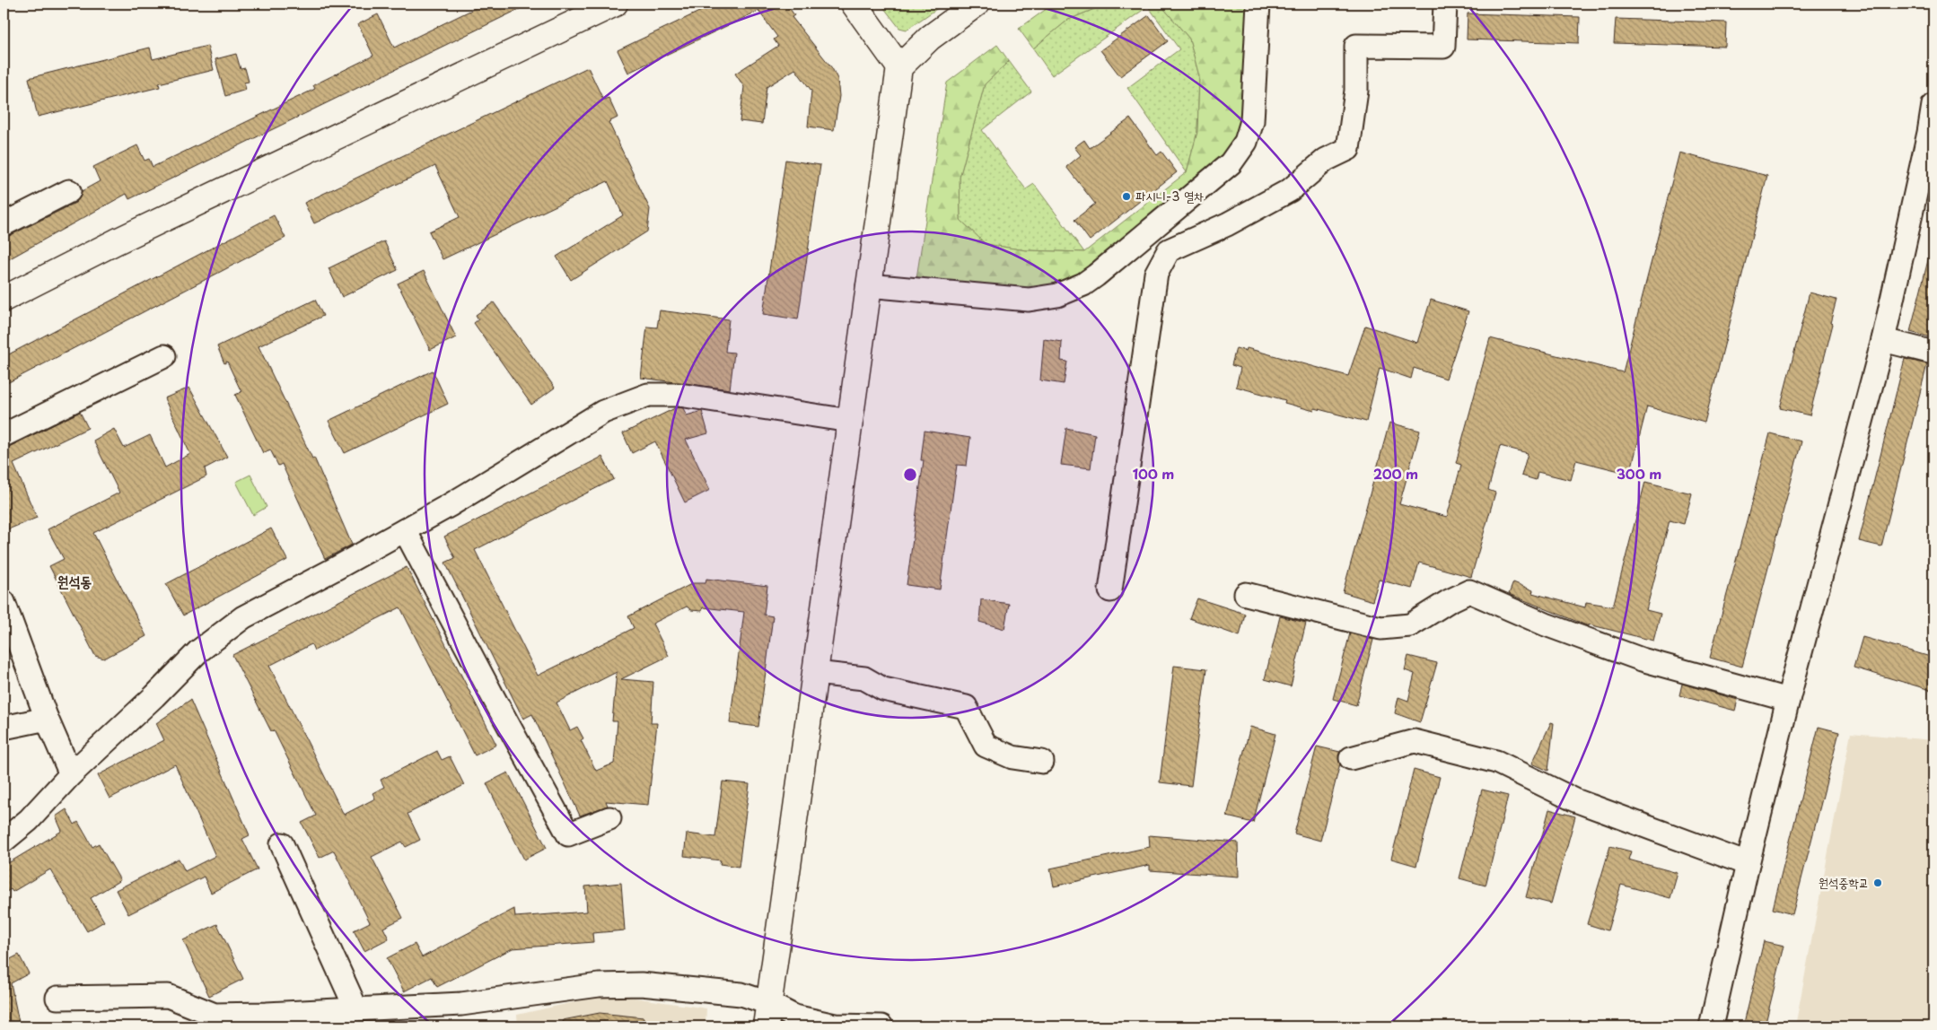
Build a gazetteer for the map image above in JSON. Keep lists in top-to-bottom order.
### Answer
{
  "districts": ["원석동"],
  "places": ["파시니-3 열차", "원석중학교"],
  "rings": ["100 m", "200 m", "300 m"]
}
